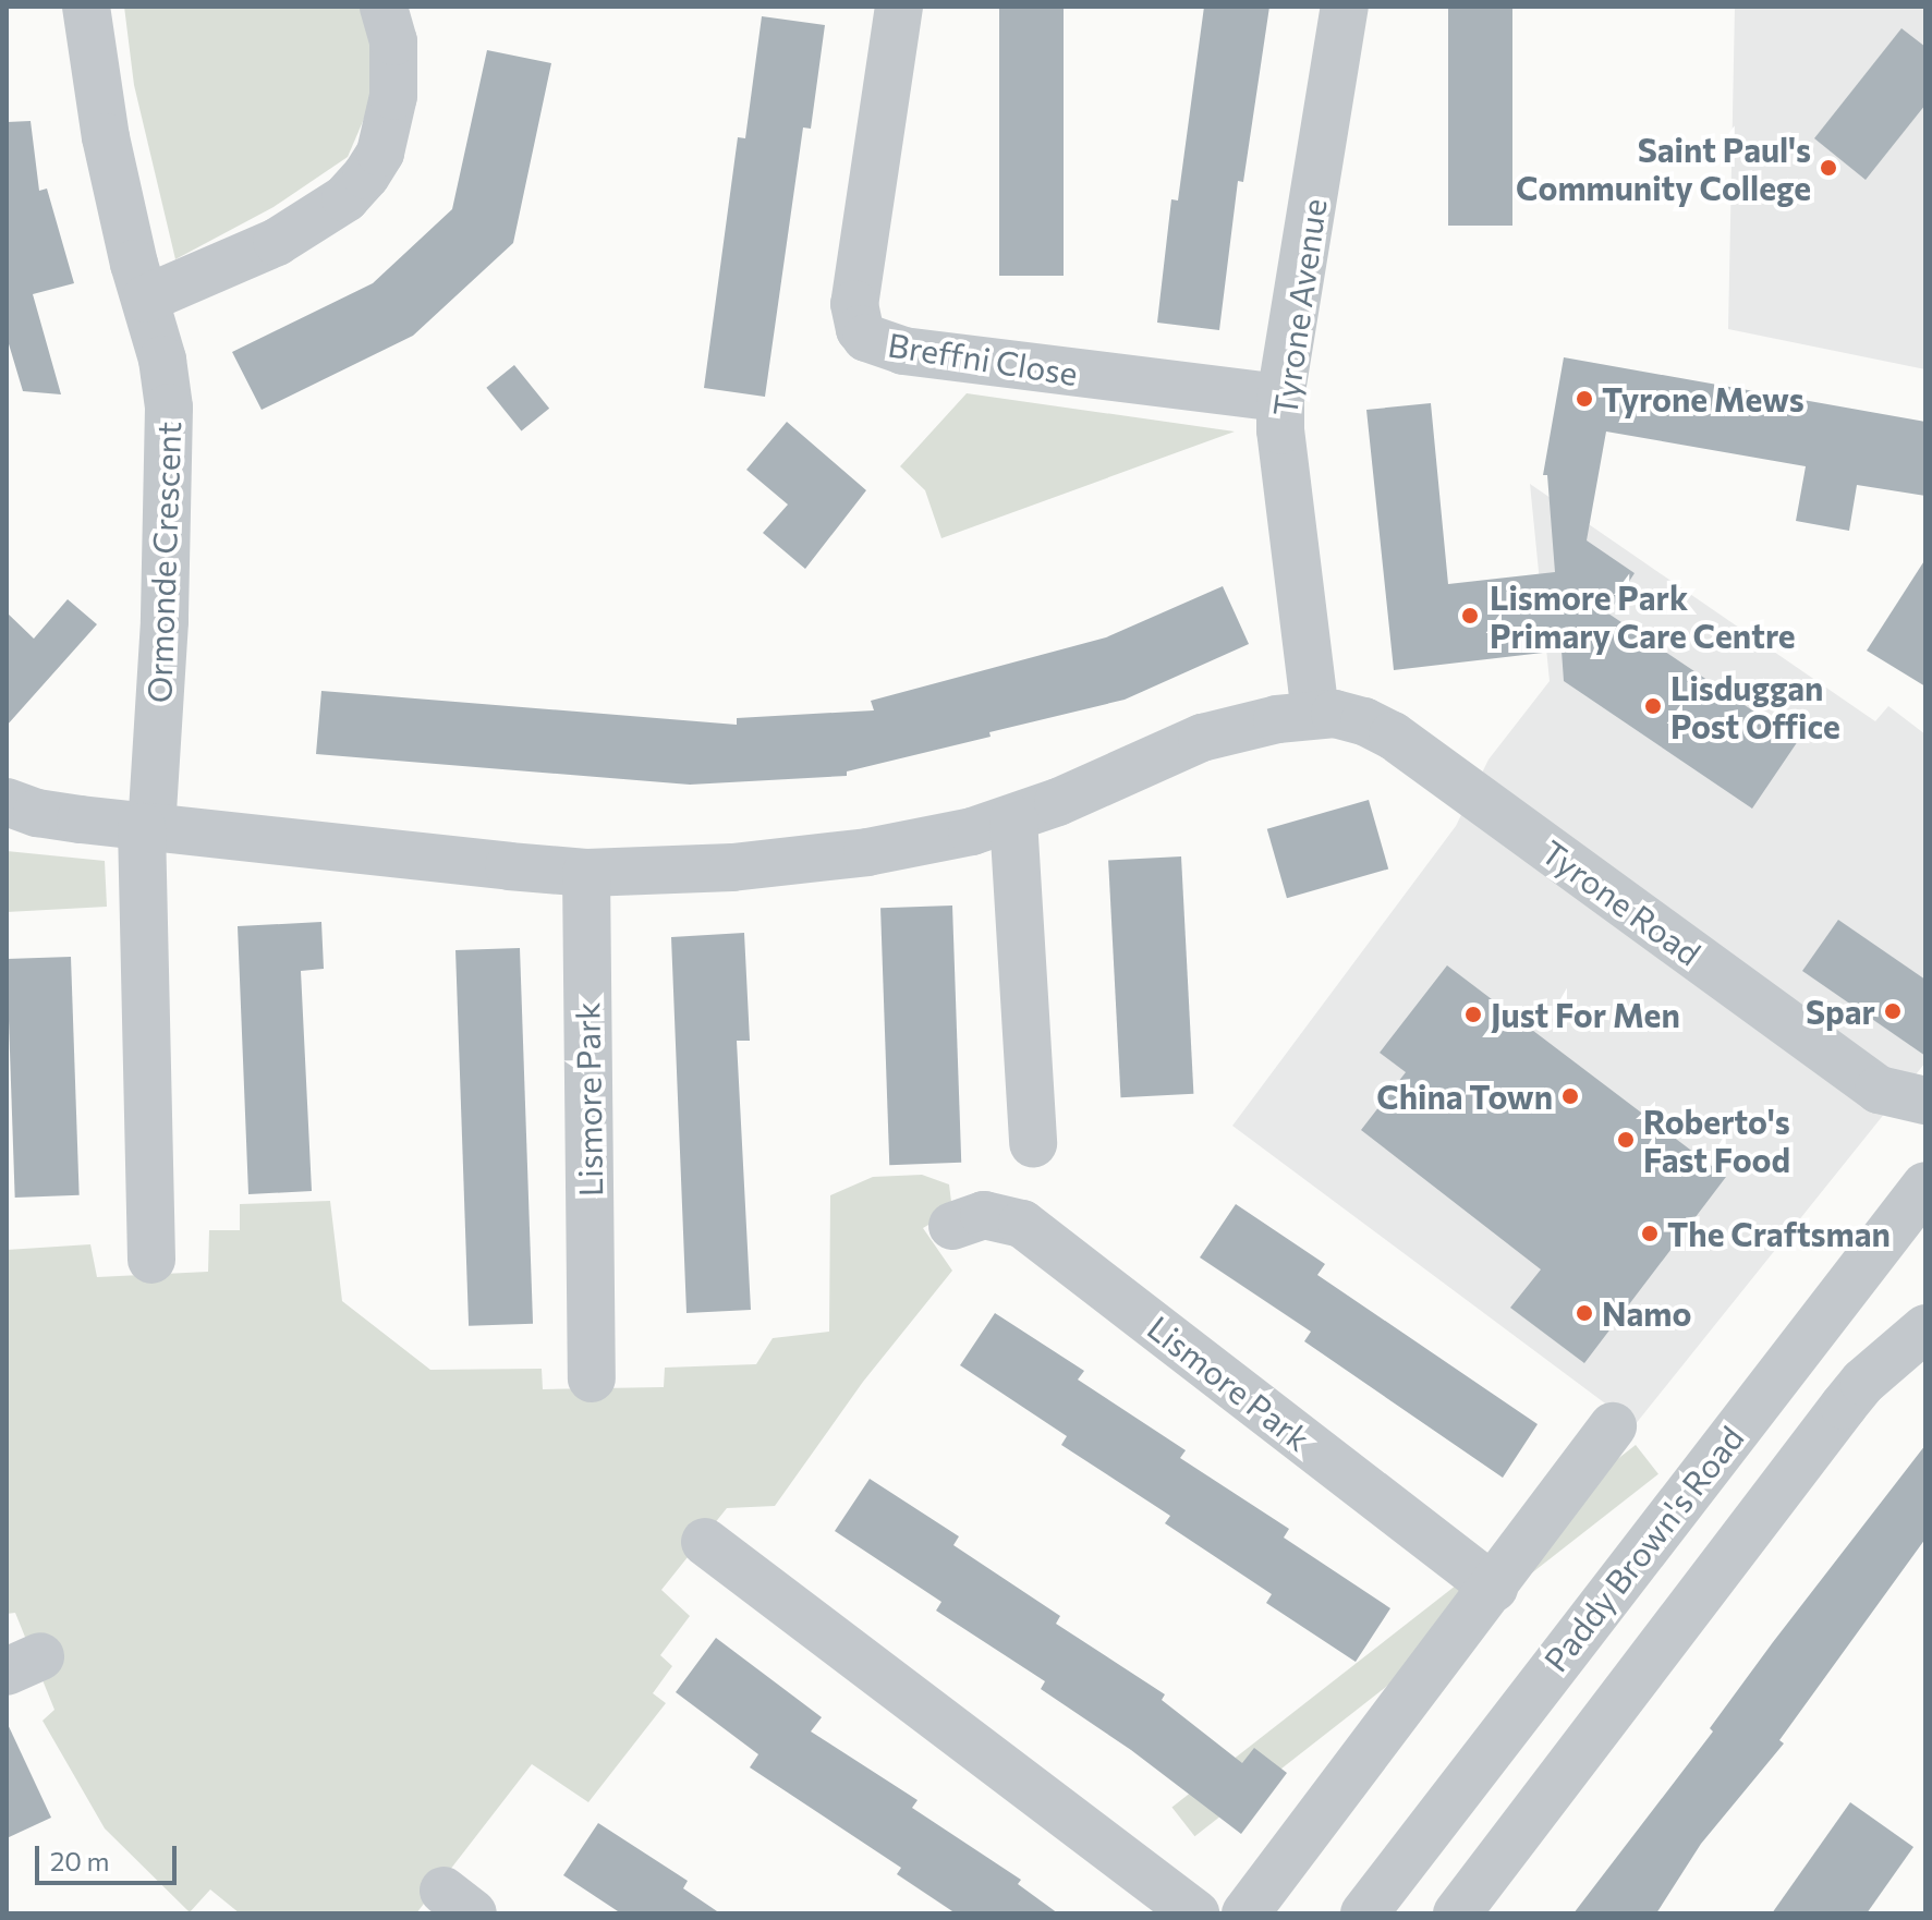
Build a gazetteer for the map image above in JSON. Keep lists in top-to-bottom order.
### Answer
{
  "streets": {
    "street": [
      "Tyrone Avenue",
      "Breffni Close",
      "Ormonde Crescent",
      "Tyrone Road",
      "Lismore Park",
      "Paddy Brown's Road"
    ]
  },
  "crossings": [
    ["Tyrone Avenue", "Breffni Close"],
    ["Tyrone Avenue", "Tyrone Road"]
  ],
  "places": [
    "Saint Paul's Community College",
    "Tyrone Mews",
    "Lismore Park Primary Care Centre",
    "Lisduggan Post Office",
    "Spar",
    "Just For Men",
    "China Town",
    "Roberto's Fast Food",
    "The Craftsman",
    "Namo"
  ],
  "scale_bar": "20 m"
}
